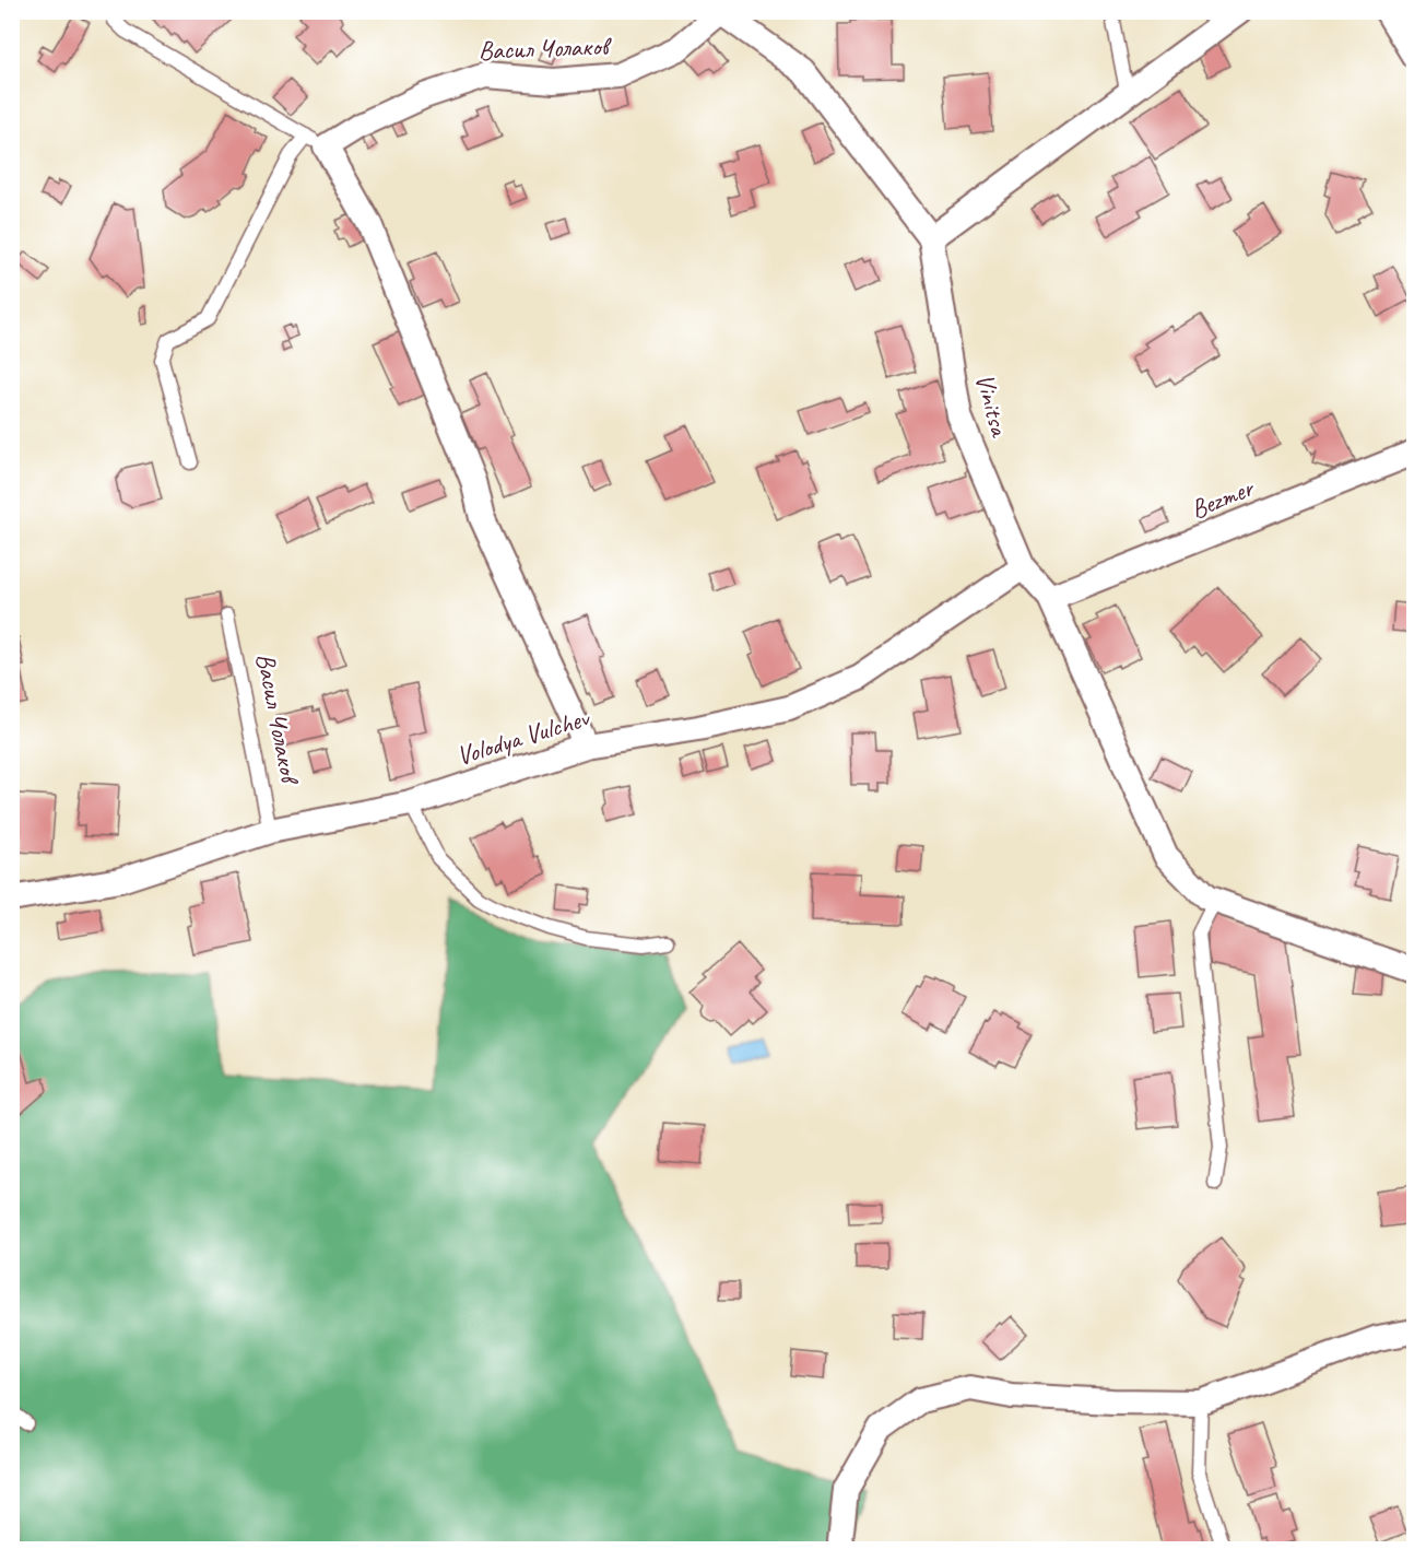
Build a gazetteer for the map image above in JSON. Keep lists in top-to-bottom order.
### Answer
{
  "streets": {
    "street": [
      "Васил Чолаков",
      "Vinitsa",
      "Bezmer",
      "Volodya Vulchev"
    ]
  },
  "crossings": [
    ["Васил Чолаков", "Vinitsa"],
    ["Васил Чолаков", "Volodya Vulchev"],
    ["Vinitsa", "Bezmer"],
    ["Vinitsa", "Volodya Vulchev"]
  ]
}
